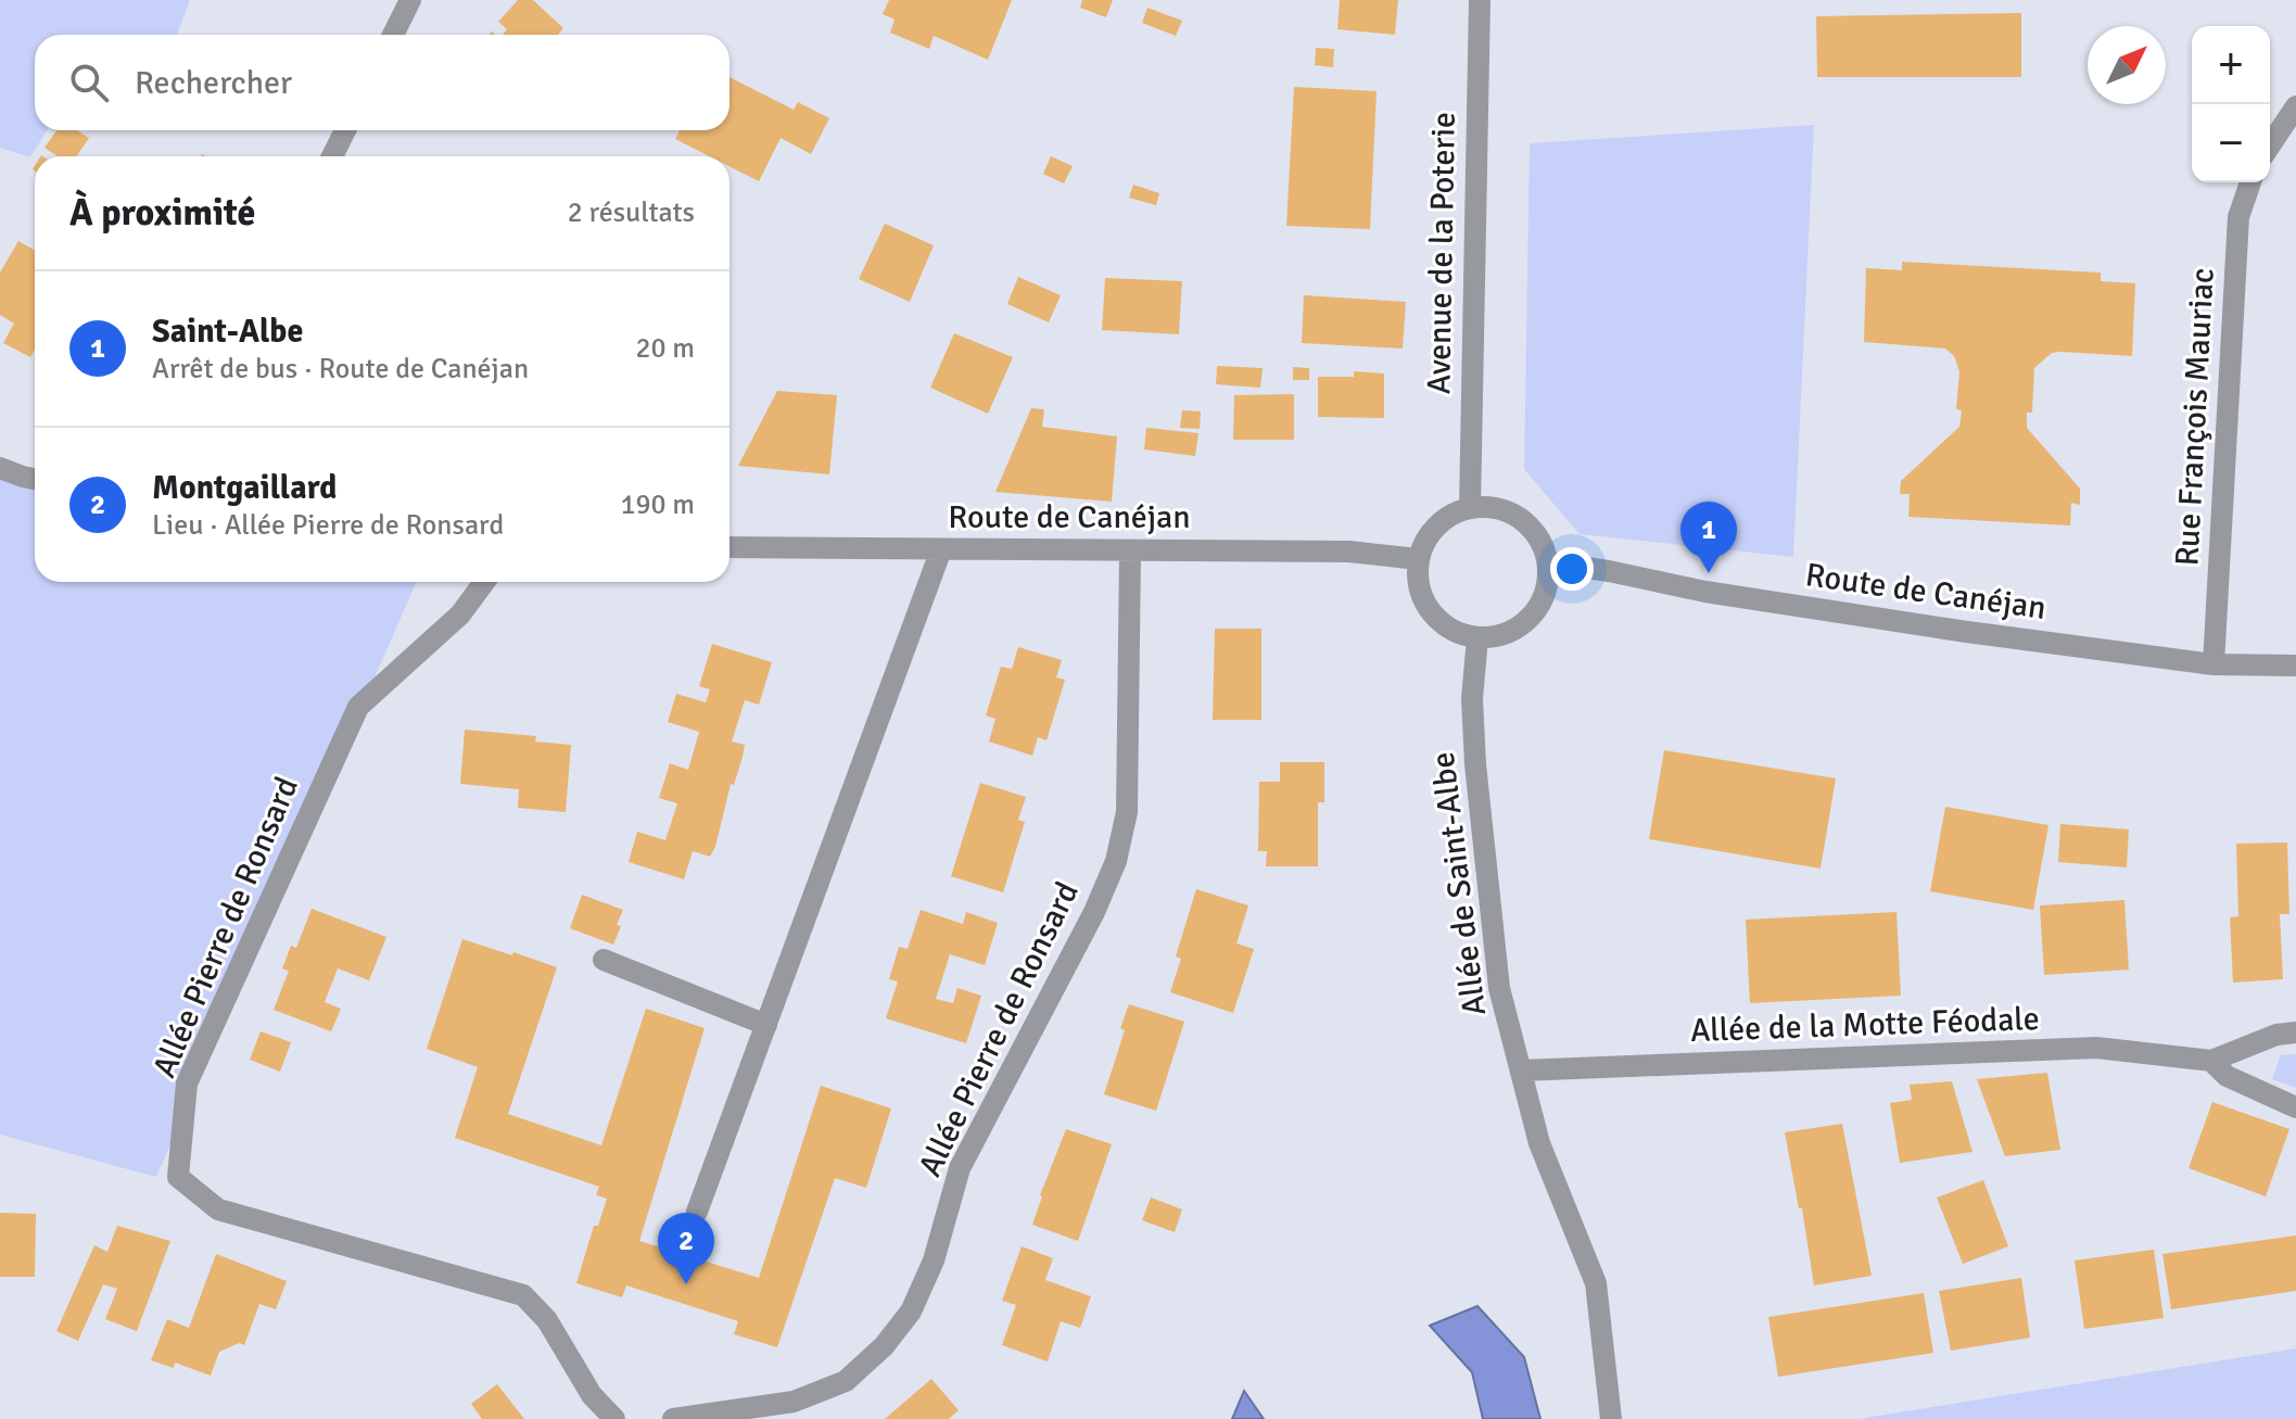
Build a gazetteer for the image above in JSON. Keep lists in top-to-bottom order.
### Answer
{
  "streets": {
    "street": [
      "Avenue de la Poterie",
      "Rue François Mauriac",
      "Route de Canéjan",
      "Allée de Saint-Albe",
      "Allée Pierre de Ronsard",
      "Allée de la Motte Féodale"
    ]
  },
  "crossings": [
    ["Avenue de la Poterie", "Route de Canéjan"],
    ["Avenue de la Poterie", "Allée de Saint-Albe"],
    ["Rue François Mauriac", "Route de Canéjan"],
    ["Route de Canéjan", "Allée de Saint-Albe"],
    ["Route de Canéjan", "Allée Pierre de Ronsard"],
    ["Allée de Saint-Albe", "Allée de la Motte Féodale"]
  ],
  "north": "top right",
  "page": {
    "map_buttons": ["+", "−"],
    "search": "Rechercher",
    "heading": ["À proximité", "2 résultats"],
    "list": [
      {
        "mark": "1",
        "name": "Saint-Albe",
        "note": "Arrêt de bus · Route de Canéjan",
        "value": "20 m"
      },
      {
        "mark": "2",
        "name": "Montgaillard",
        "note": "Lieu · Allée Pierre de Ronsard",
        "value": "190 m"
      }
    ],
    "pins": ["1", "2"]
  }
}
